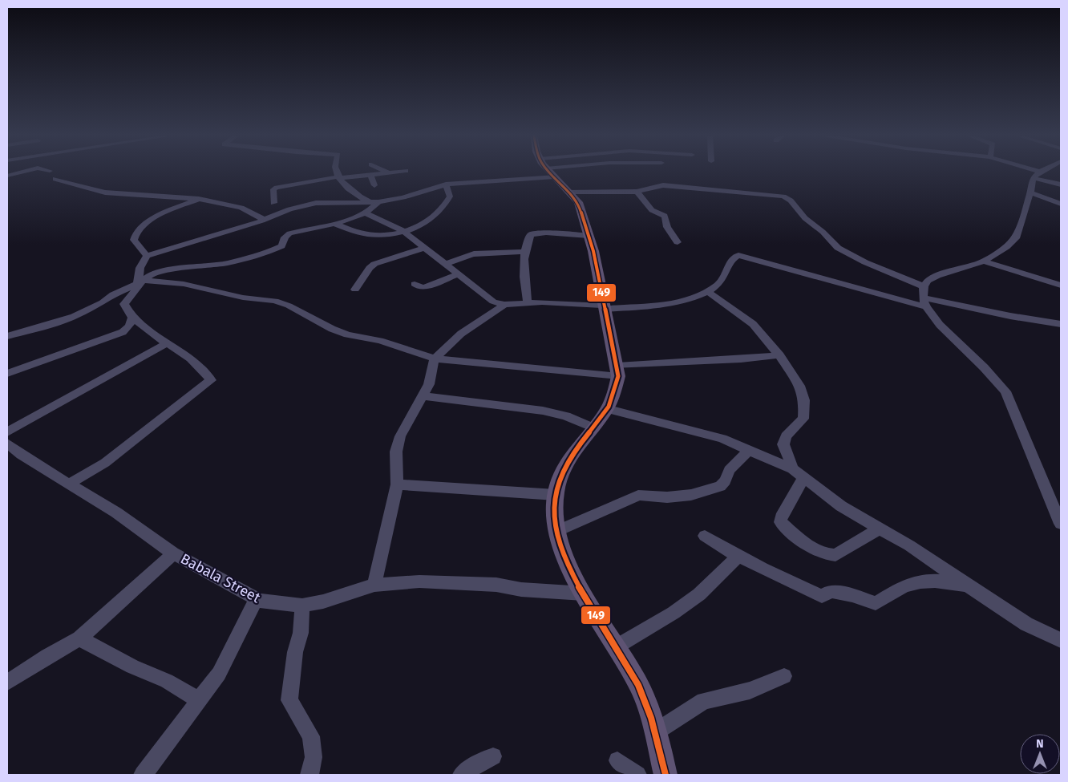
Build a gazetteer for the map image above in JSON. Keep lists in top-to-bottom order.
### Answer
{
  "streets": {
    "street": ["Babala Street"]
  },
  "lines": ["transit line 149"],
  "north": "top"
}
